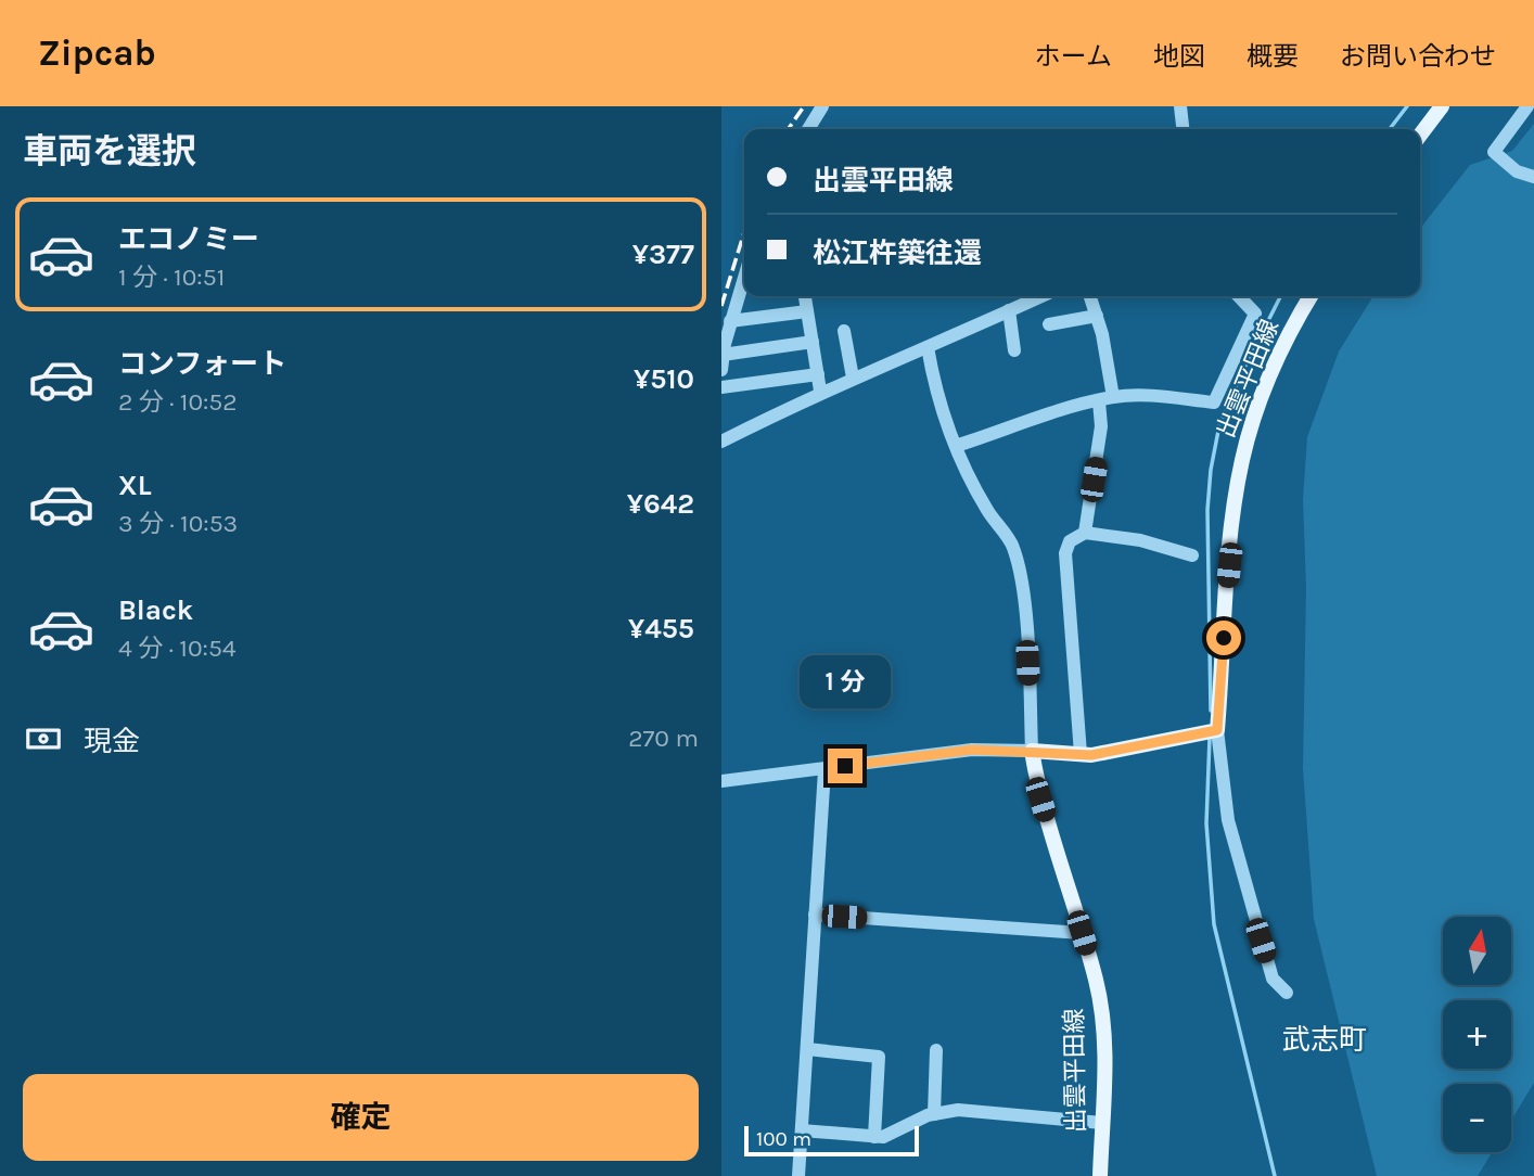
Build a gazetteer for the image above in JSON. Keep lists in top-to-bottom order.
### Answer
{
  "streets": {
    "main road": ["出雲平田線"]
  },
  "districts": ["武志町"],
  "scale_bar": "100 m",
  "north": "top",
  "page": {
    "header": "Zipcab",
    "nav": [
      "ホーム",
      "地図",
      "概要",
      "お問い合わせ"
    ],
    "heading": "車両を選択",
    "banner": ["出雲平田線", "松江杵築往還"],
    "list": [
      {
        "name": "エコノミー",
        "note": "1 分 · 10:51",
        "value": "¥377"
      },
      {
        "name": "コンフォート",
        "note": "2 分 · 10:52",
        "value": "¥510"
      },
      {
        "name": "XL",
        "note": "3 分 · 10:53",
        "value": "¥642"
      },
      {
        "name": "Black",
        "note": "4 分 · 10:54",
        "value": "¥455"
      }
    ],
    "bubble": "1 分",
    "pay": ["現金", "270 m"],
    "map_buttons": ["+", "−"],
    "buttons": "確定",
    "scale": "100 m"
  }
}
